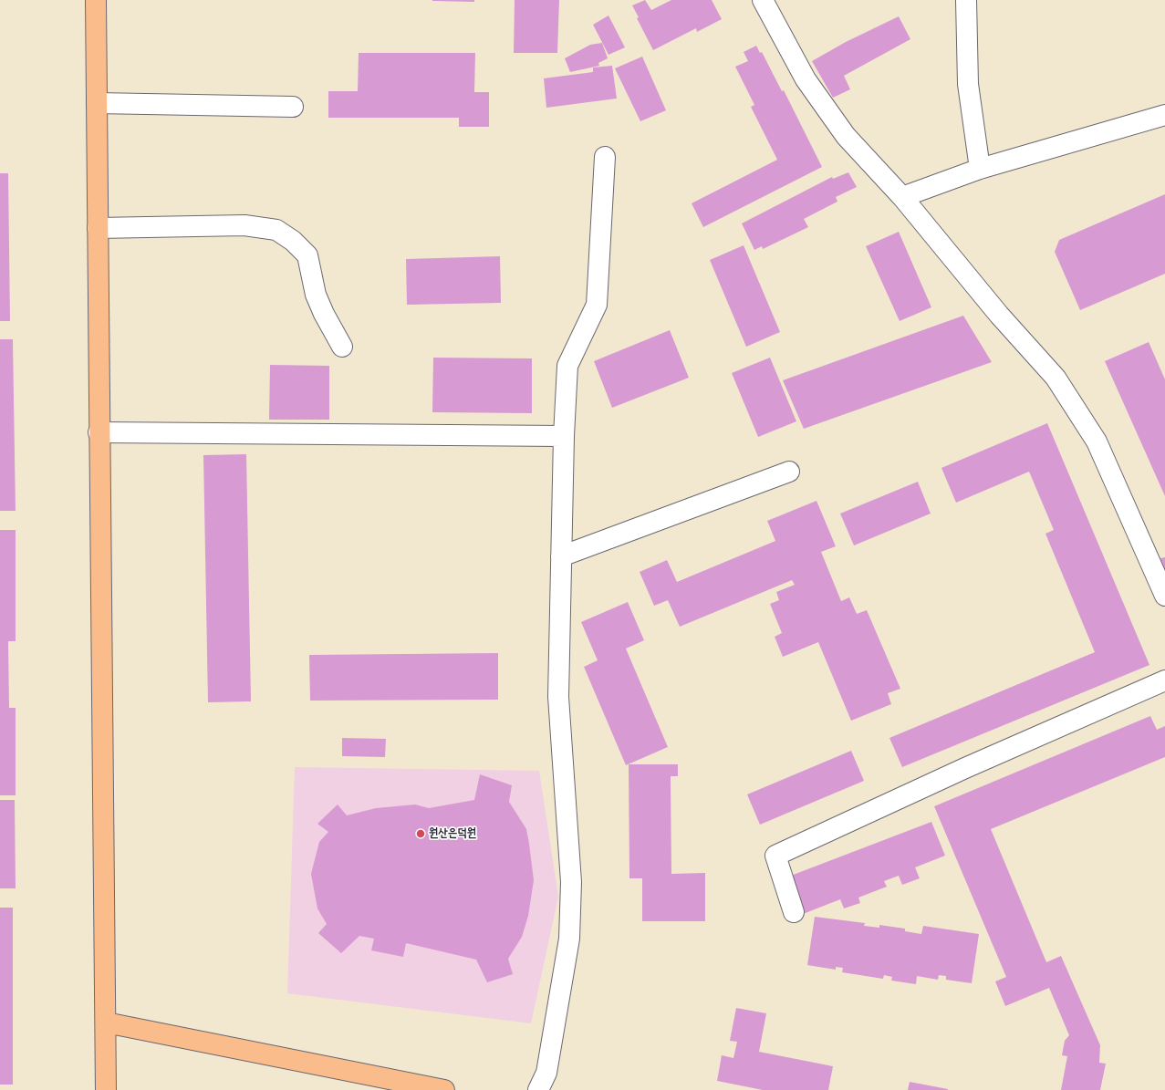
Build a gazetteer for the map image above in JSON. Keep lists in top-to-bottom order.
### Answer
{
  "places": ["원산은덕원"]
}
